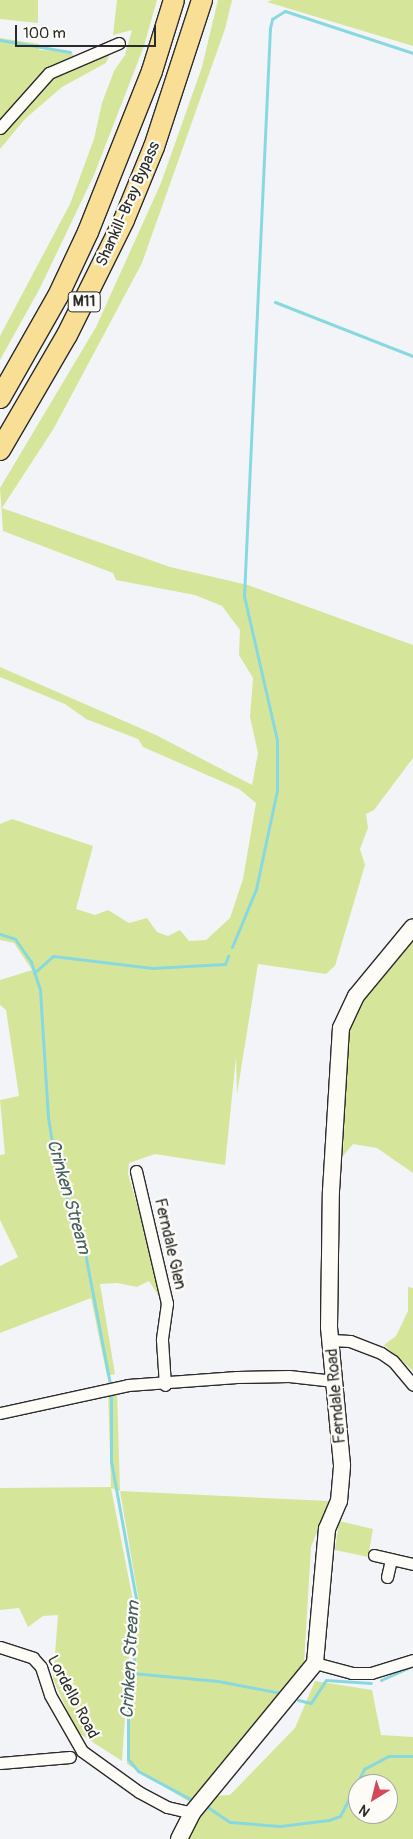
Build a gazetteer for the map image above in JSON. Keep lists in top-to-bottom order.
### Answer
{
  "streets": {
    "highway": ["Shankill-Bray Bypass", "M11"],
    "street": ["Ferndale Glen", "Ferndale Road", "Lordello Road"]
  },
  "water": ["Crinken Stream"],
  "scale_bar": "100 m",
  "north": "bottom left"
}
